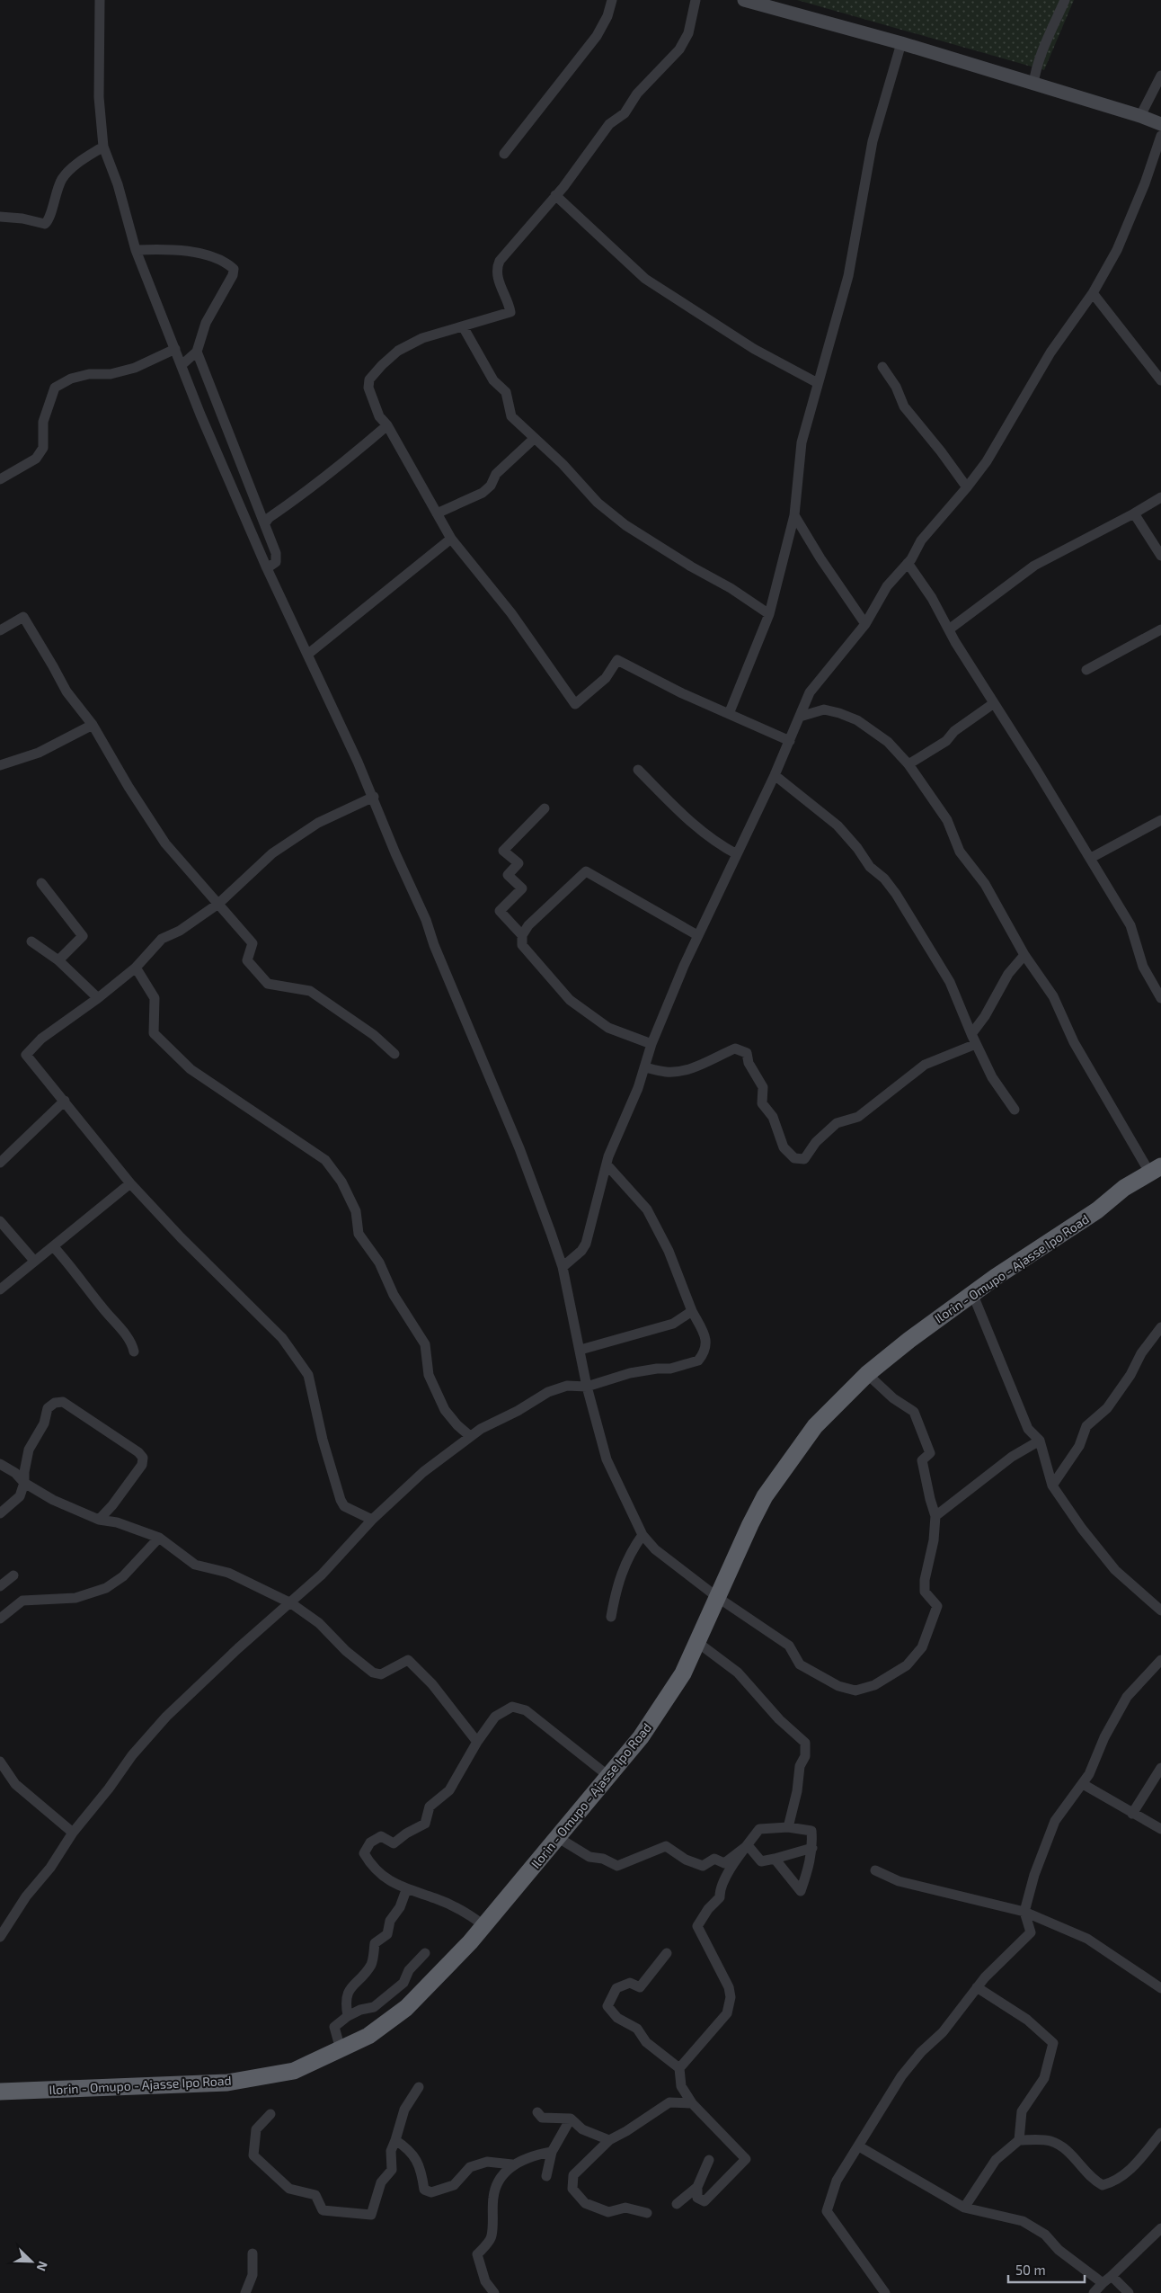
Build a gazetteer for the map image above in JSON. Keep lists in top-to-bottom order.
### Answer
{
  "streets": {
    "highway": ["Ilorin - Omupo - Ajasse Ipo Road"]
  },
  "scale_bar": "50 m",
  "north": "bottom right"
}
